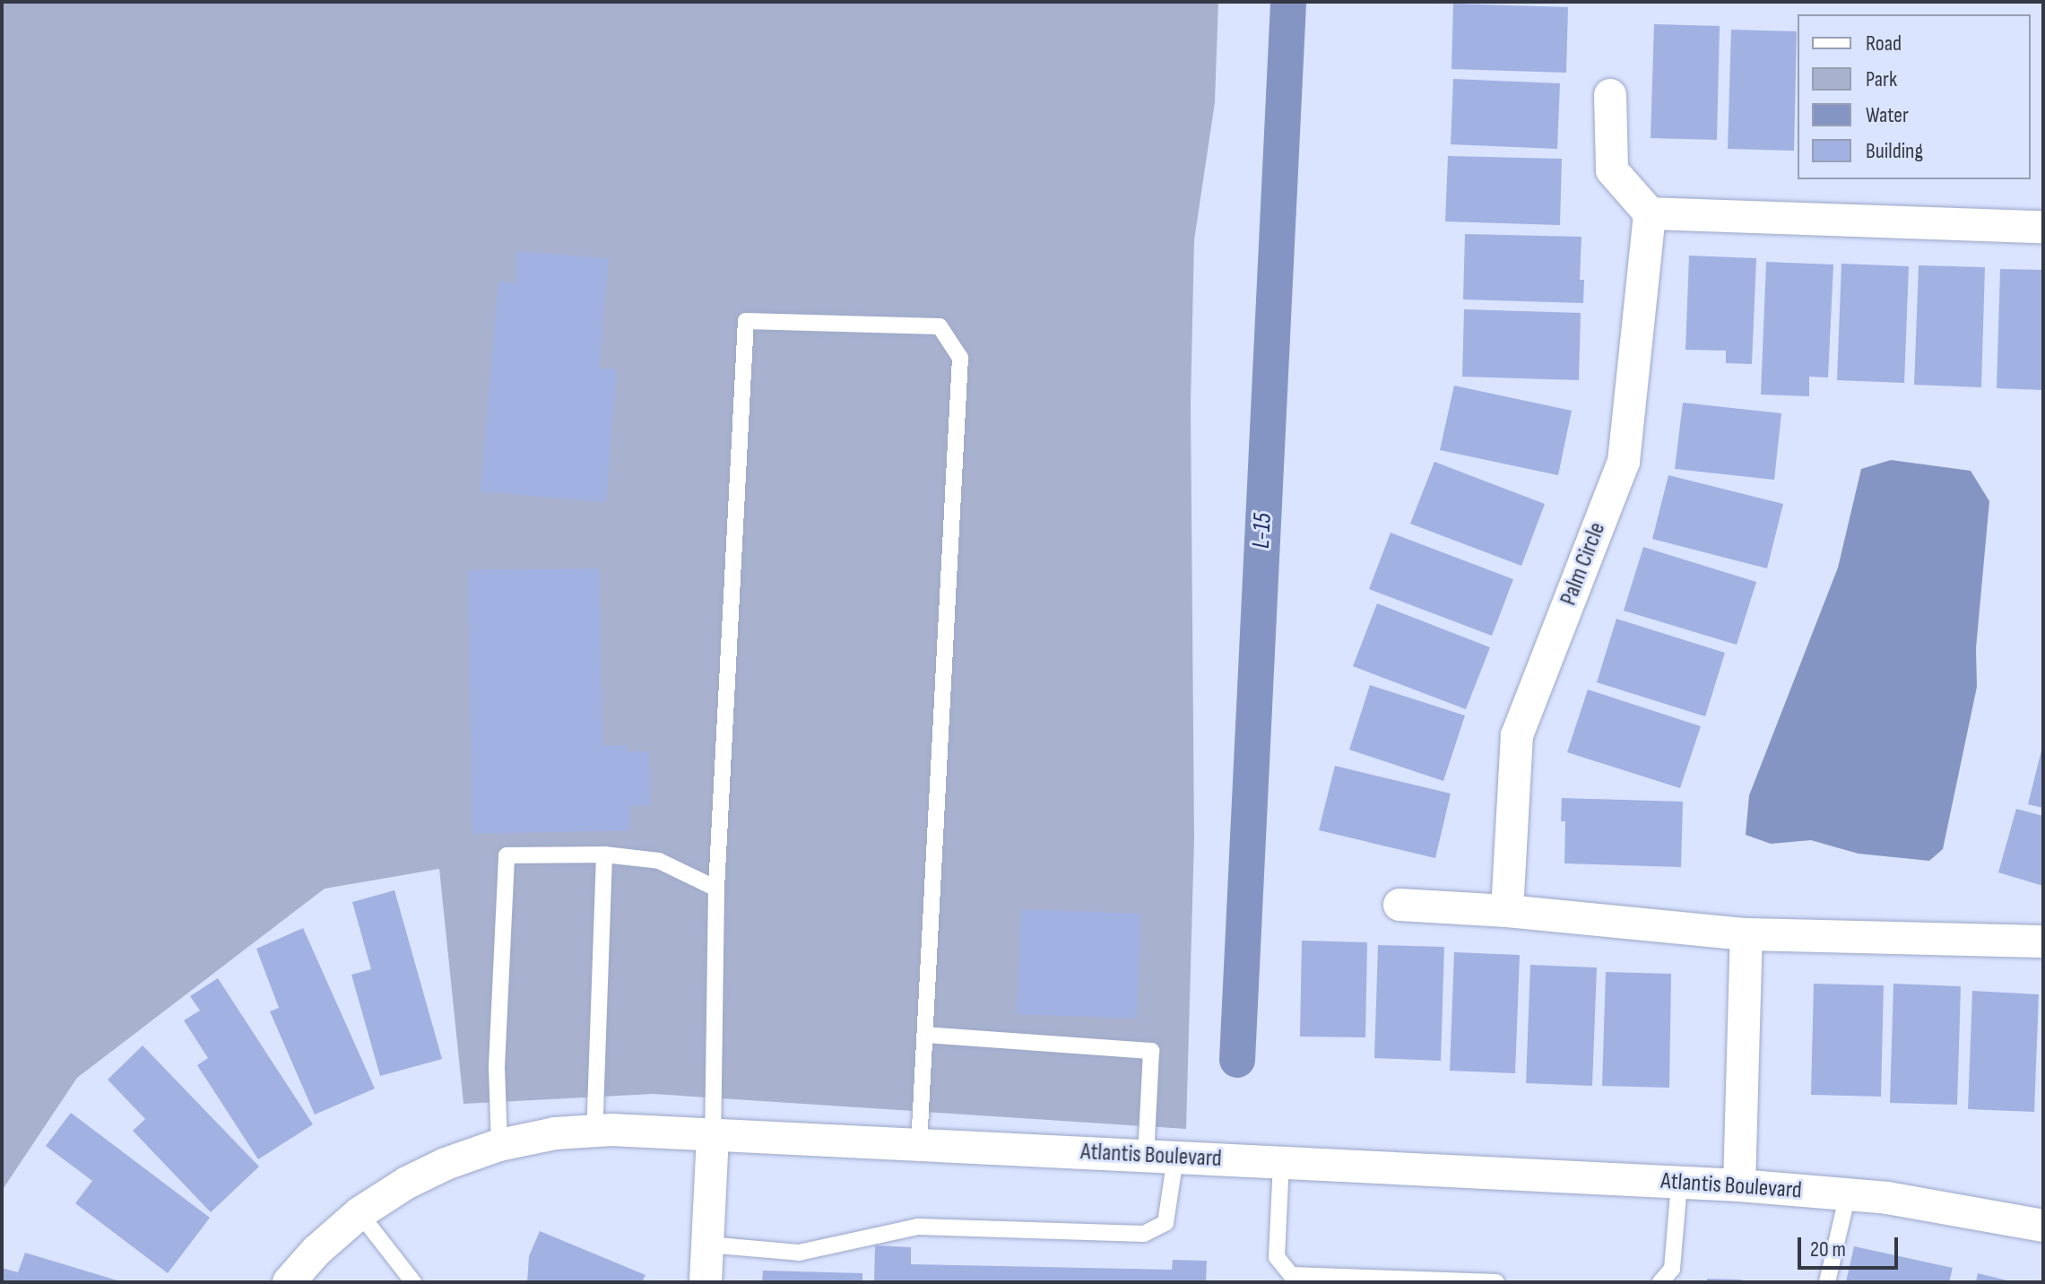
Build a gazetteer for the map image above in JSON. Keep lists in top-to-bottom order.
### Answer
{
  "streets": {
    "street": ["Palm Circle", "Atlantis Boulevard"]
  },
  "water": ["L-15"],
  "legend": [
    "Road",
    "Park",
    "Water",
    "Building"
  ],
  "scale_bar": "20 m"
}
